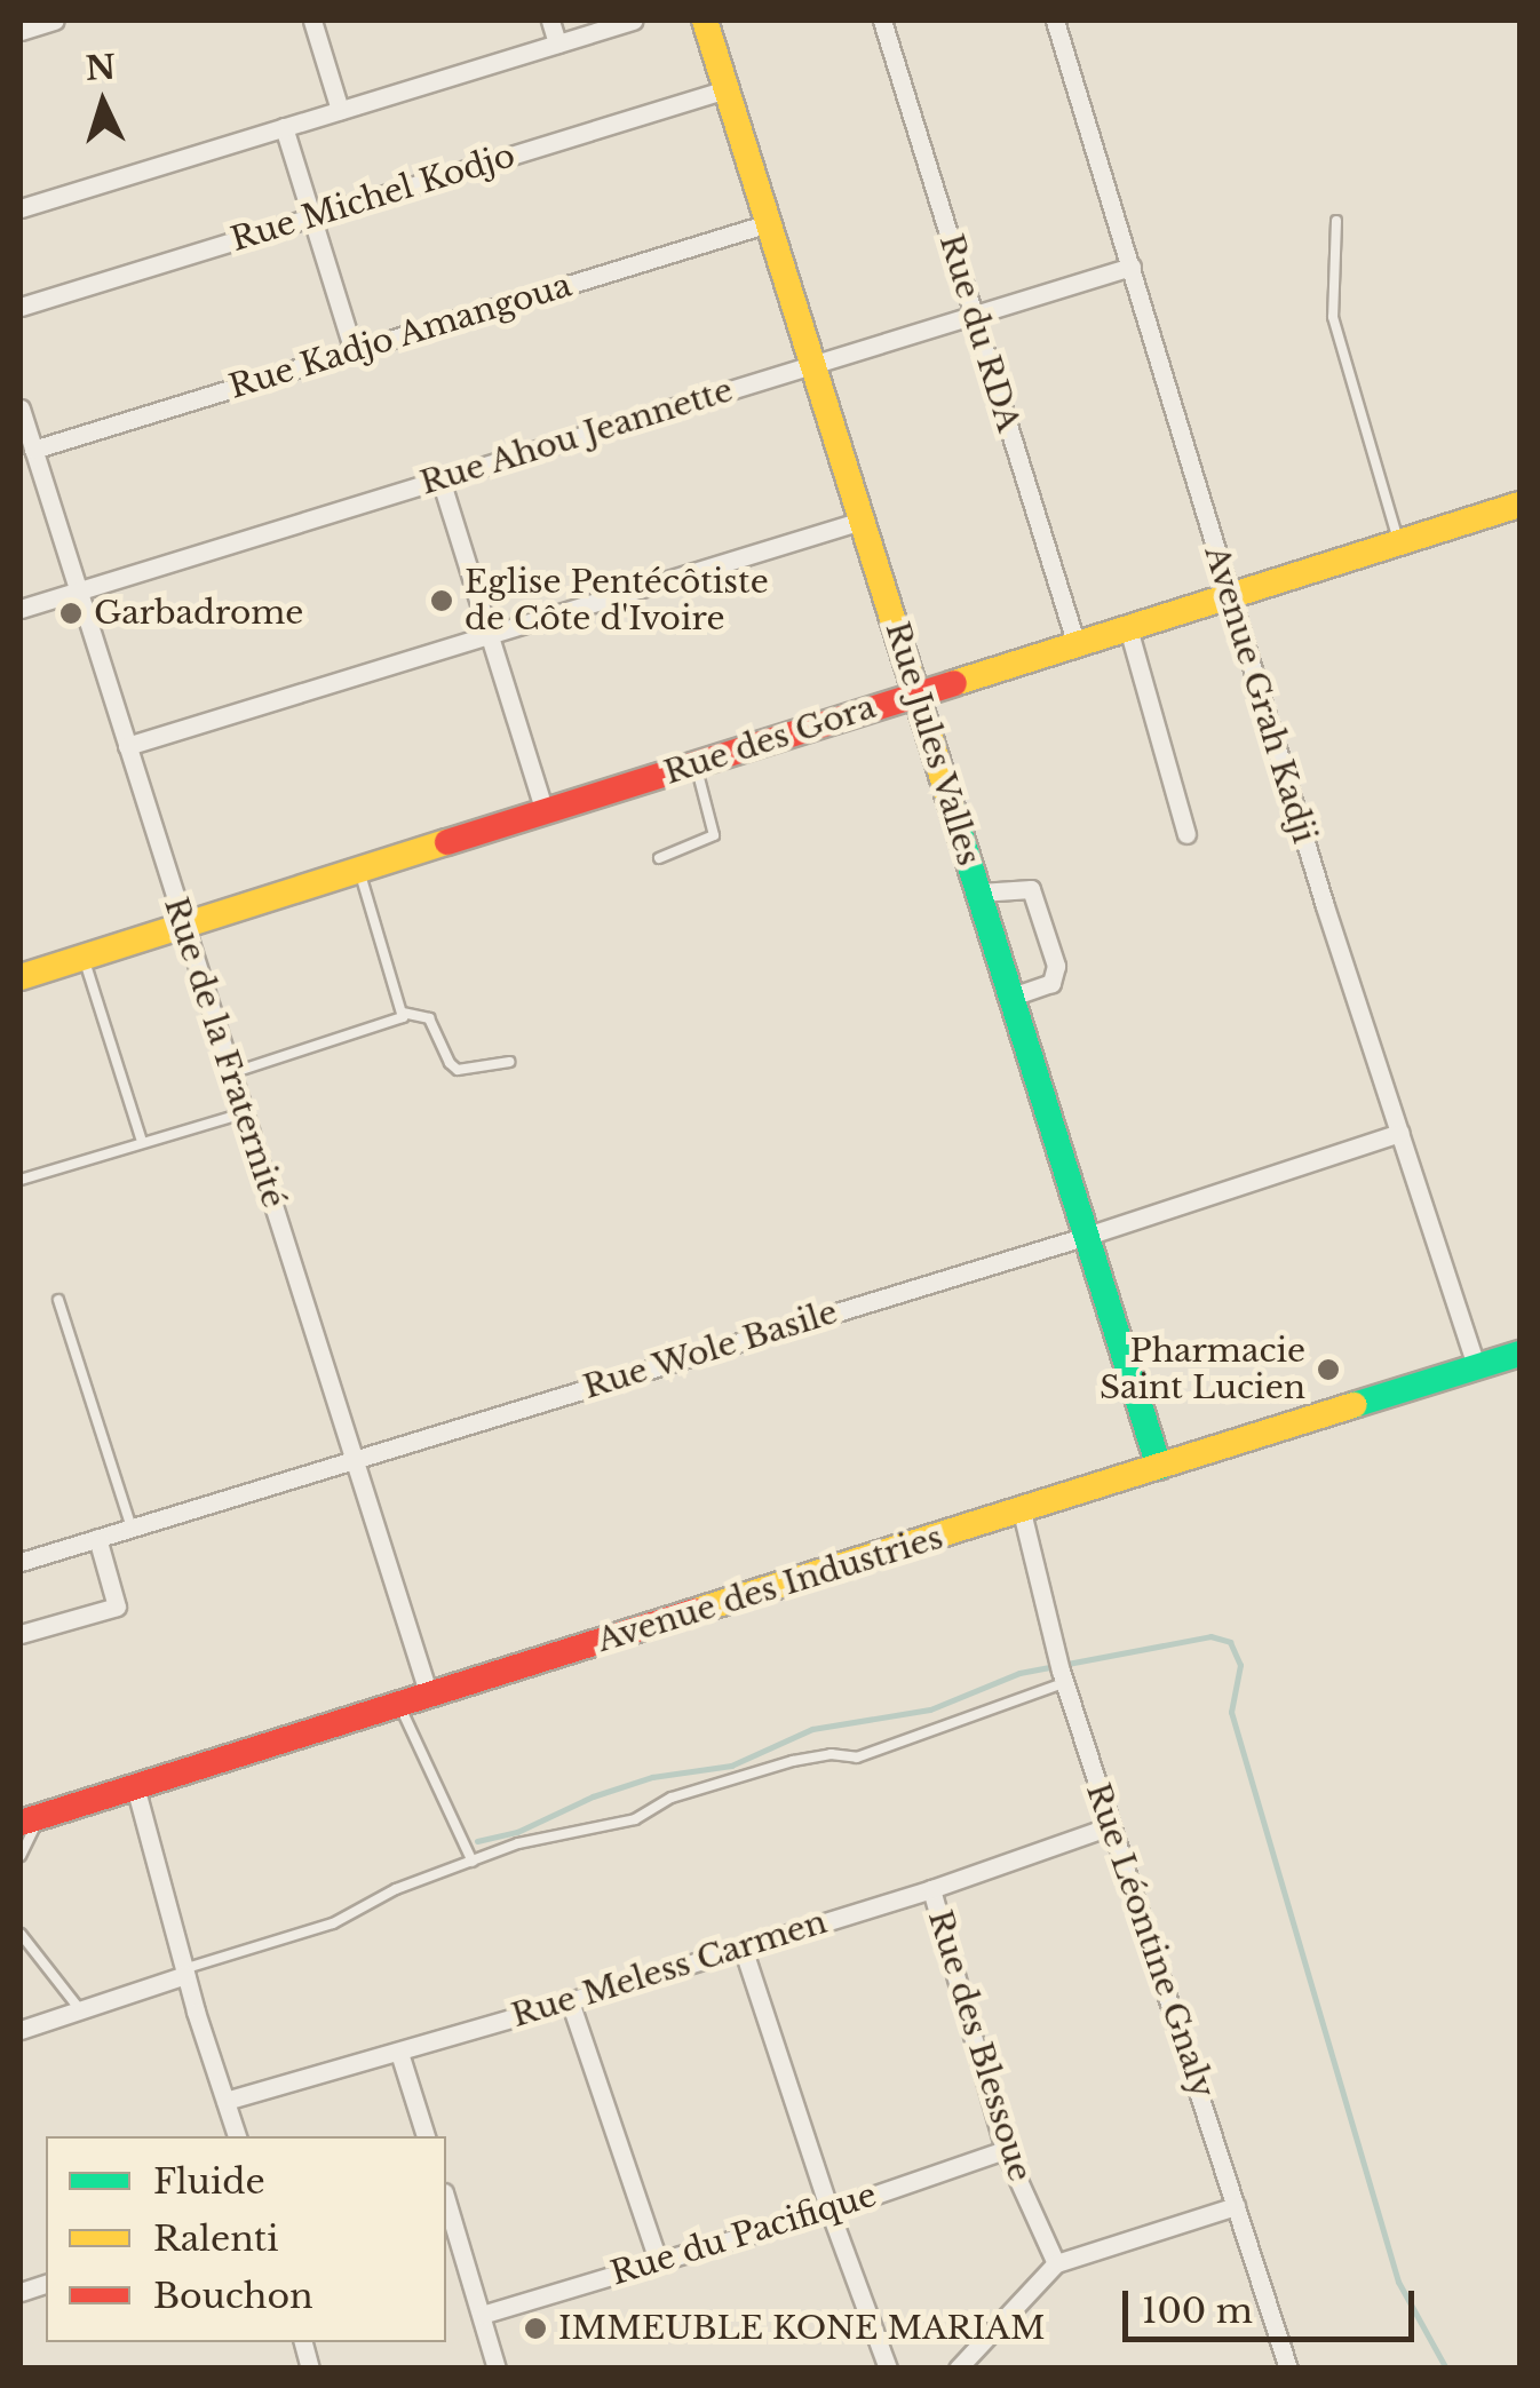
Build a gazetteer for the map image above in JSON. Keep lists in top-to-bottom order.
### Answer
{
  "streets": {
    "street": [
      "Rue Michel Kodjo",
      "Rue du RDA",
      "Rue Kadjo Amangoua",
      "Rue Ahou Jeannette",
      "Avenue Grah Kadji",
      "Rue des Gora",
      "Rue Jules Valles",
      "Rue de la Fraternité",
      "Rue Wole Basile",
      "Avenue des Industries",
      "Rue Léontine Gnaly",
      "Rue Meless Carmen",
      "Rue des Blessoue",
      "Rue du Pacifique"
    ]
  },
  "crossings": [
    ["Rue Michel Kodjo", "Rue Jules Valles"],
    ["Rue du RDA", "Rue Ahou Jeannette"],
    ["Rue du RDA", "Rue des Gora"],
    ["Rue Kadjo Amangoua", "Rue Jules Valles"],
    ["Rue Kadjo Amangoua", "Rue de la Fraternité"],
    ["Rue Ahou Jeannette", "Avenue Grah Kadji"],
    ["Rue Ahou Jeannette", "Rue Jules Valles"],
    ["Rue Ahou Jeannette", "Rue de la Fraternité"],
    ["Avenue Grah Kadji", "Rue des Gora"],
    ["Avenue Grah Kadji", "Rue Wole Basile"],
    ["Avenue Grah Kadji", "Avenue des Industries"],
    ["Rue des Gora", "Rue Jules Valles"],
    ["Rue des Gora", "Rue de la Fraternité"],
    ["Rue Jules Valles", "Rue Wole Basile"],
    ["Rue Jules Valles", "Avenue des Industries"],
    ["Rue de la Fraternité", "Rue Wole Basile"],
    ["Rue de la Fraternité", "Avenue des Industries"],
    ["Avenue des Industries", "Rue Léontine Gnaly"],
    ["Rue Léontine Gnaly", "Rue Meless Carmen"],
    ["Rue Meless Carmen", "Rue des Blessoue"],
    ["Rue des Blessoue", "Rue du Pacifique"]
  ],
  "places": [
    "Eglise Pentécôtiste de Côte d'Ivoire",
    "Garbadrome",
    "Pharmacie Saint Lucien",
    "IMMEUBLE KONE MARIAM"
  ],
  "legend": ["Fluide", "Ralenti", "Bouchon"],
  "scale_bar": "100 m",
  "north": "top"
}
